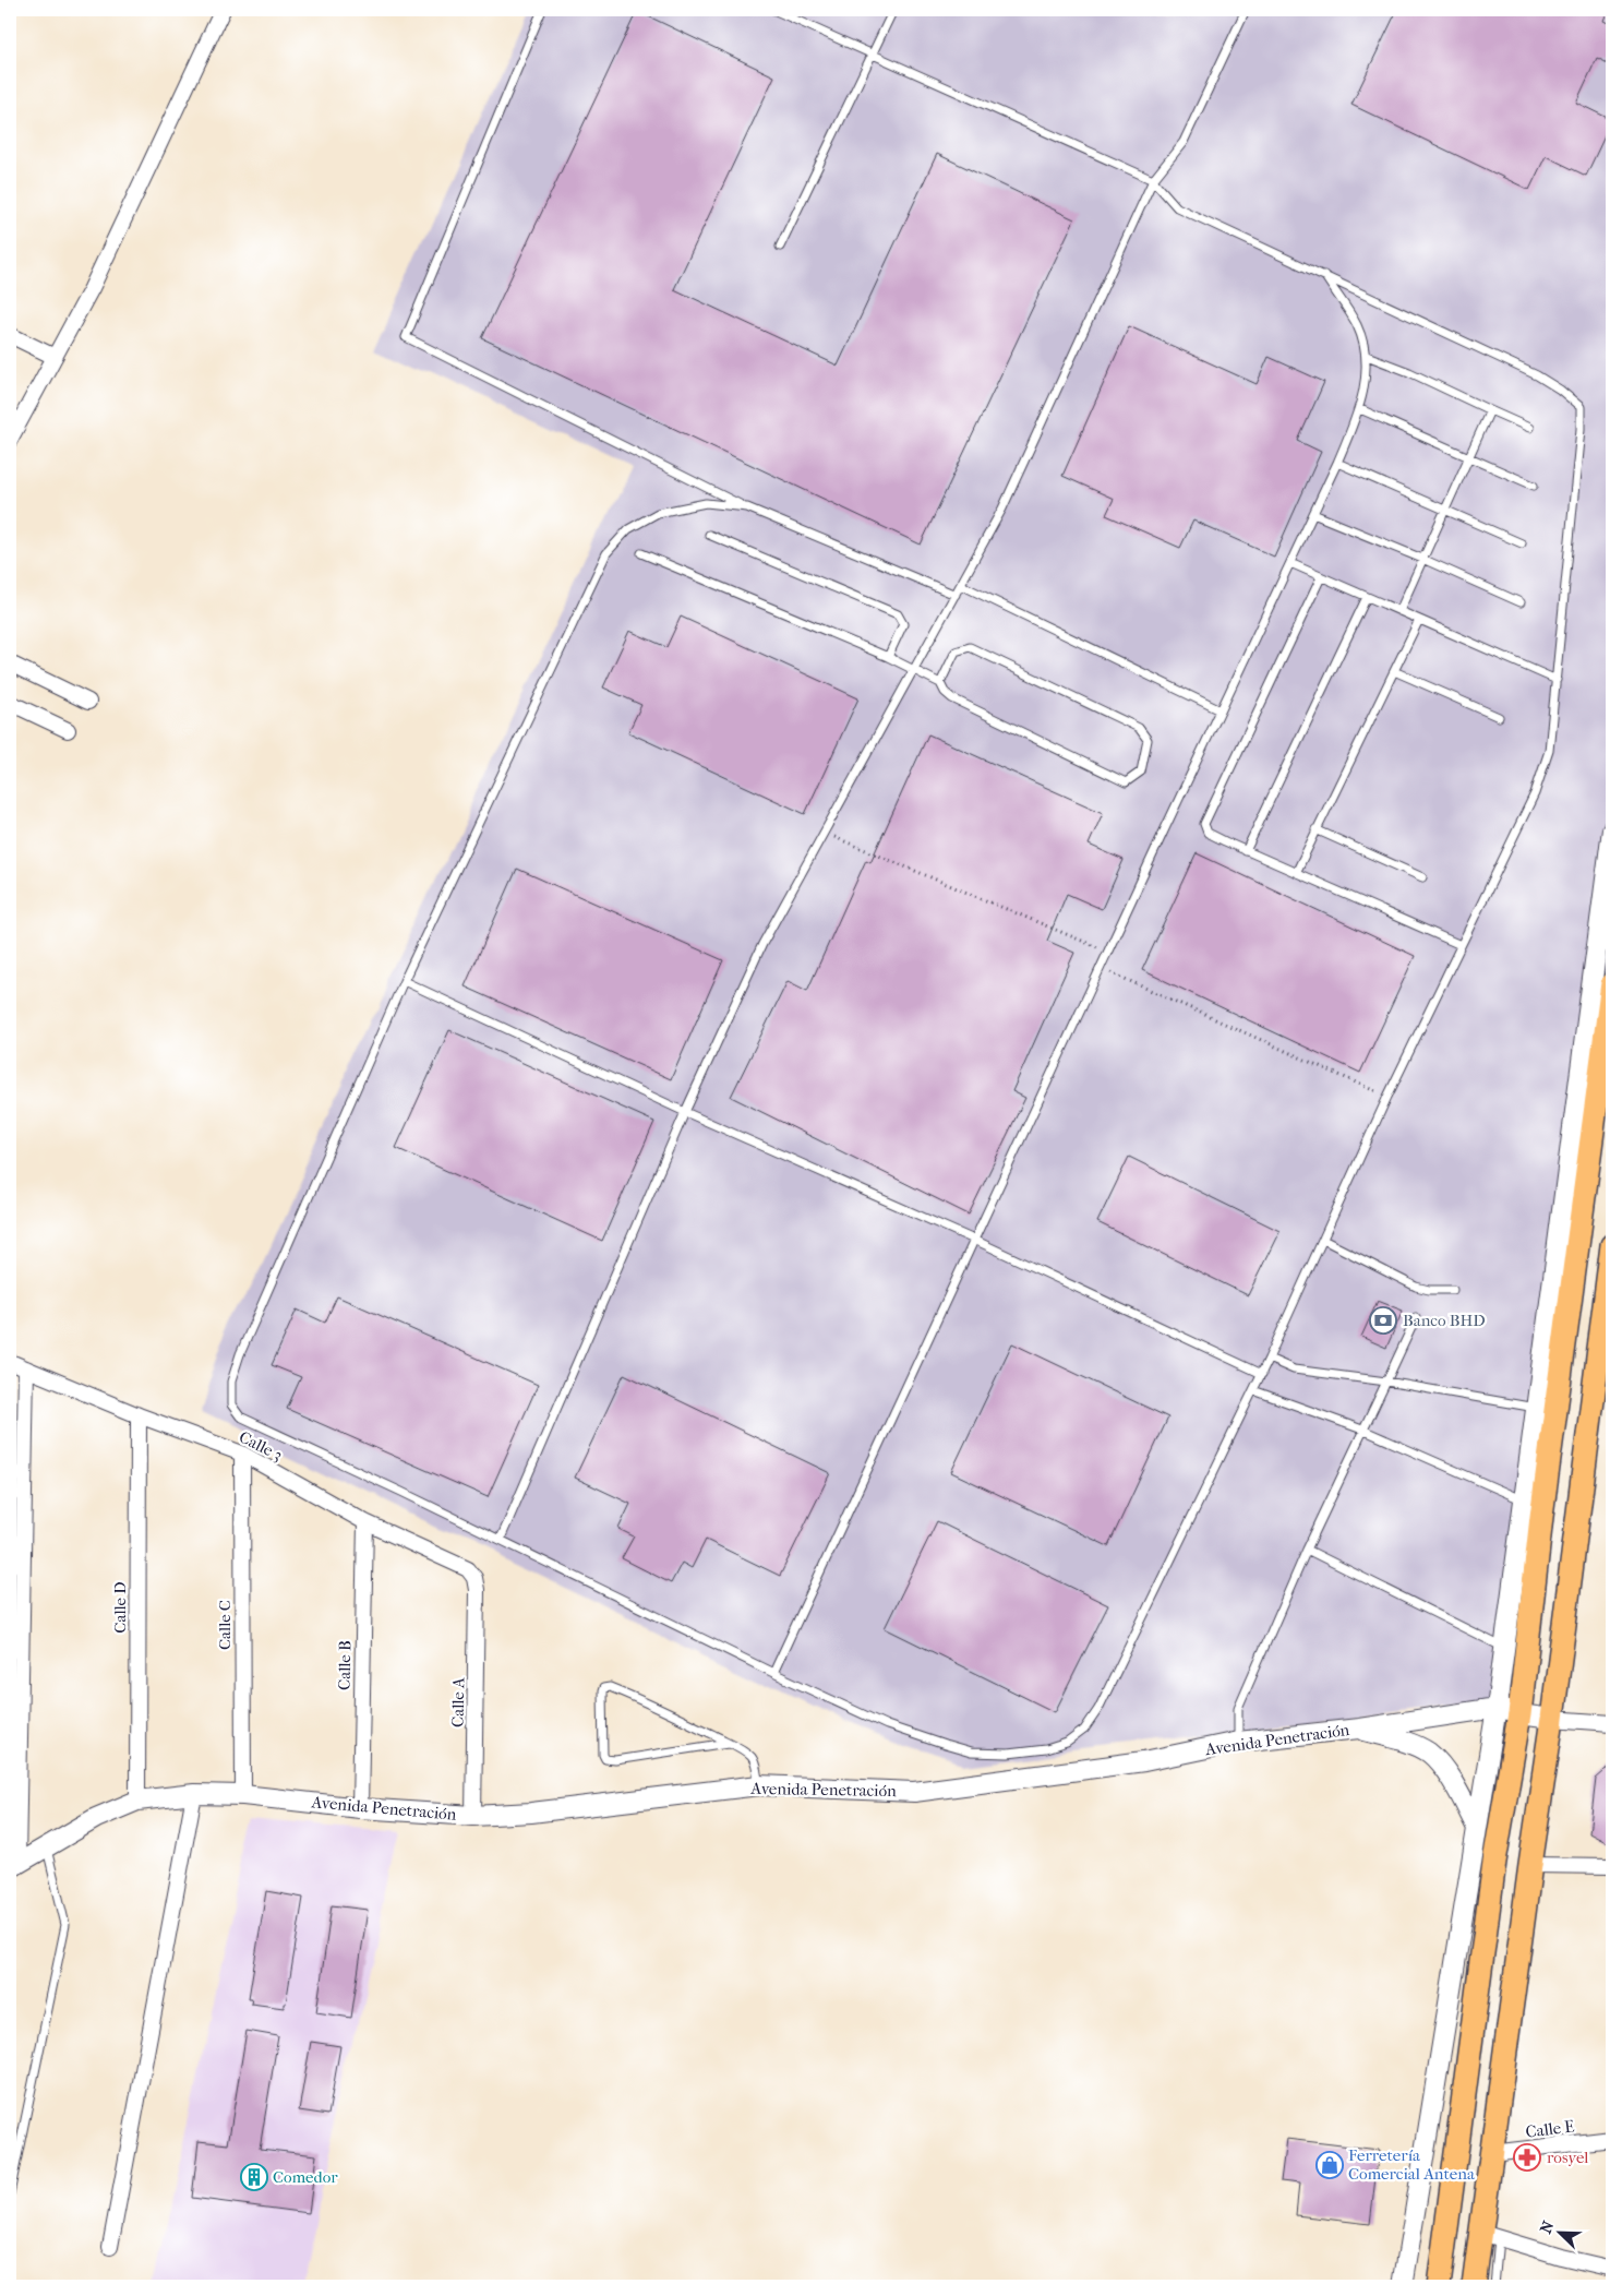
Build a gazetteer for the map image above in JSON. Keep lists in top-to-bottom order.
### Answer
{
  "streets": {
    "street": [
      "Calle 3",
      "Calle D",
      "Calle C",
      "Calle B",
      "Calle A",
      "Avenida Penetración",
      "Calle E"
    ]
  },
  "crossings": [
    ["Calle 3", "Calle D"],
    ["Calle 3", "Calle C"],
    ["Calle 3", "Calle B"],
    ["Calle 3", "Calle A"],
    ["Calle D", "Avenida Penetración"],
    ["Calle C", "Avenida Penetración"],
    ["Calle B", "Avenida Penetración"],
    ["Calle A", "Avenida Penetración"]
  ],
  "places": {
    "bank": ["Banco BHD"],
    "pharmacy": ["rosyel"],
    "shop": ["Ferretería Comercial Antena"],
    "building": ["Comedor"]
  },
  "north": "top left"
}
